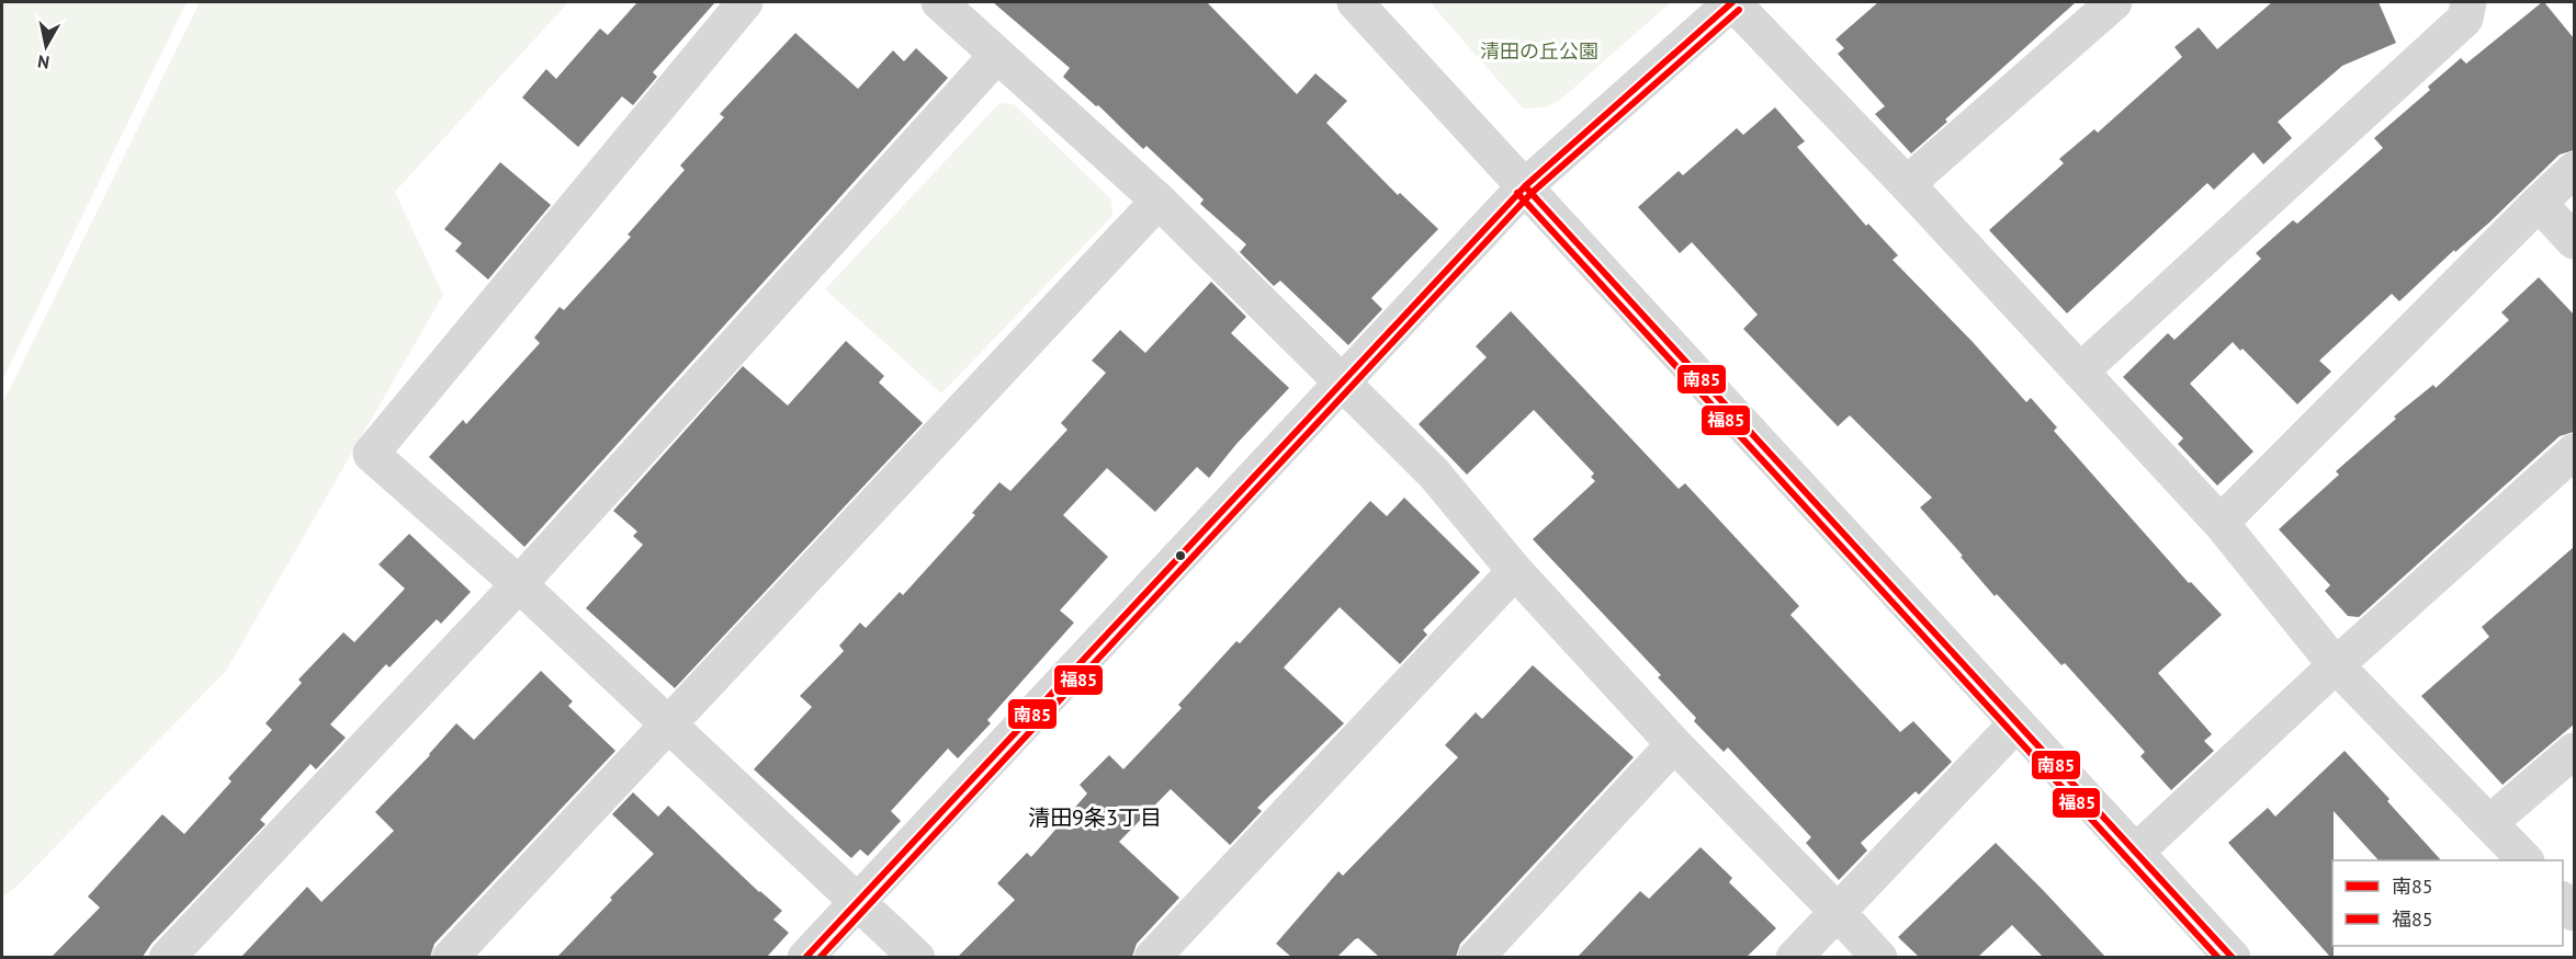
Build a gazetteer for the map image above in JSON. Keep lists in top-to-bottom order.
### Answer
{
  "districts": ["清田9条3丁目"],
  "parks": ["清田の丘公園"],
  "lines": ["transit line 南85", "transit line 福85"],
  "legend": ["南85", "福85"],
  "north": "bottom"
}
